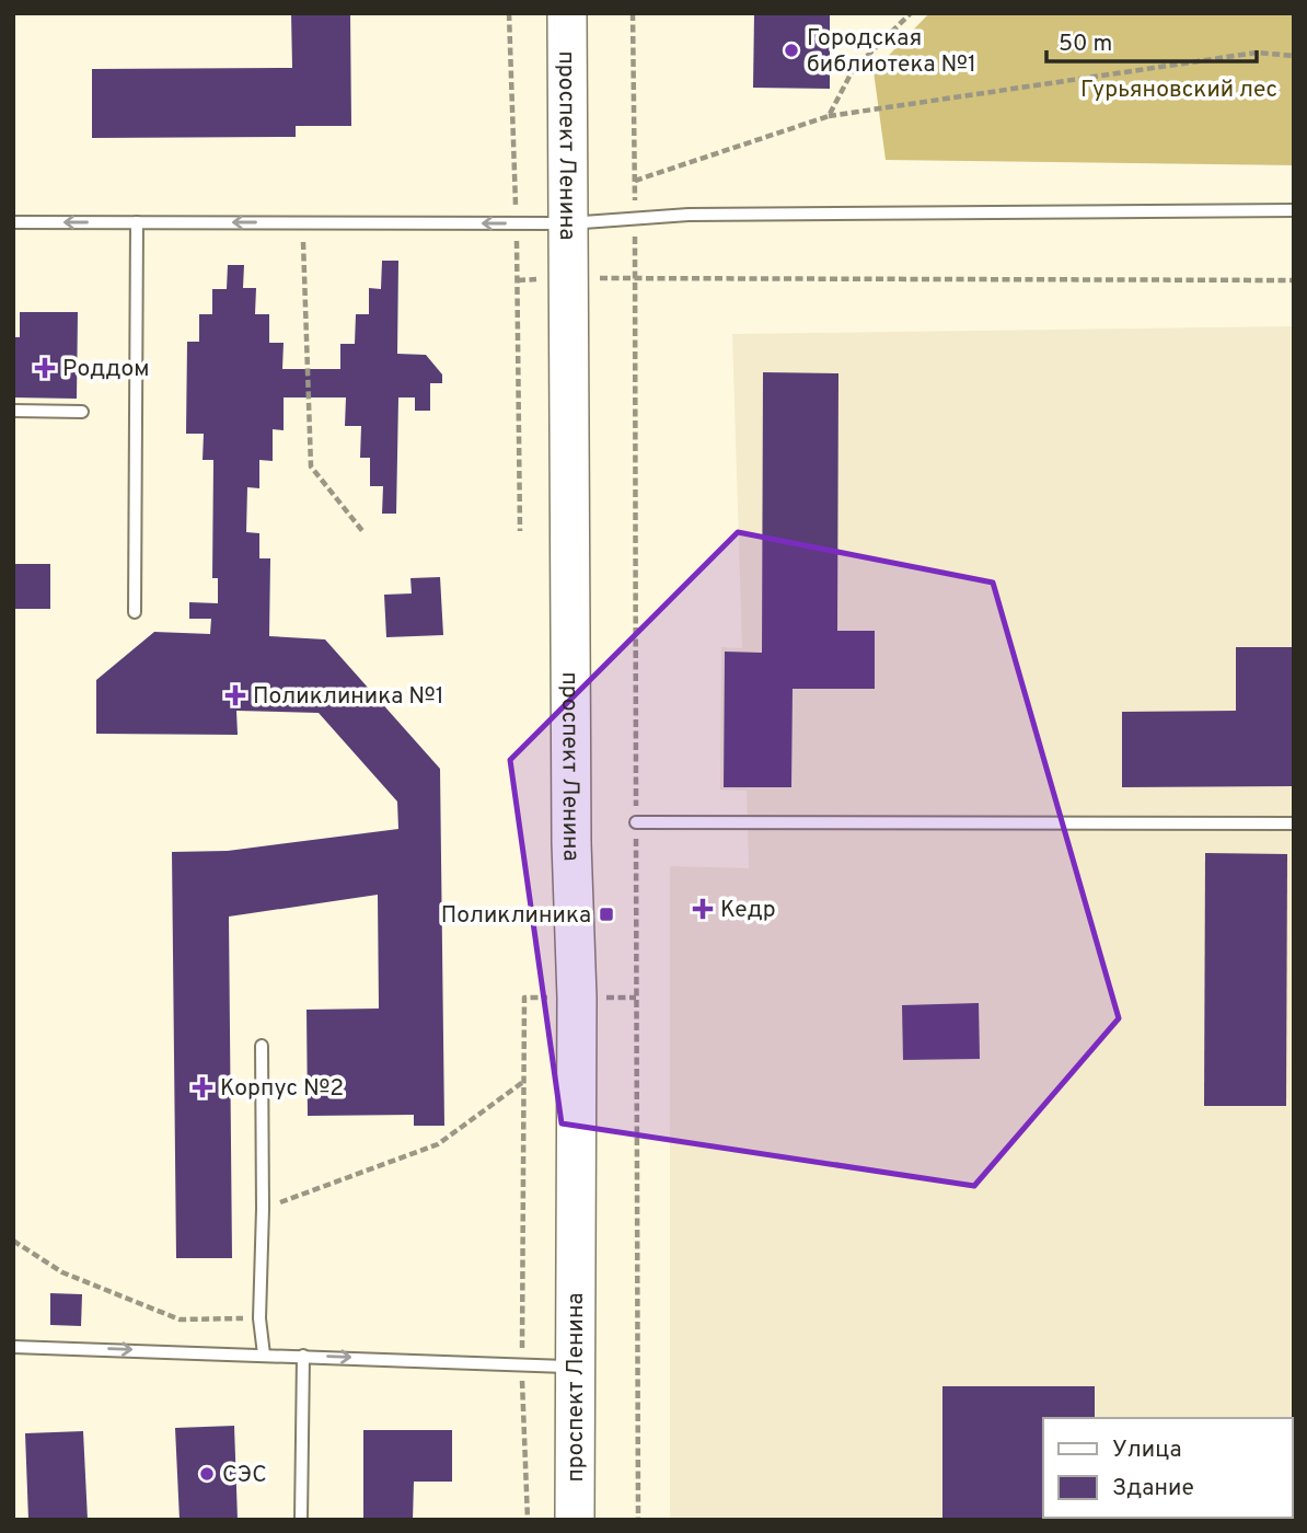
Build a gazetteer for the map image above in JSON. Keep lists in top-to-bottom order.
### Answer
{
  "streets": {
    "main road": ["проспект Ленина"]
  },
  "parks": ["Гурьяновский лес"],
  "places": {
    "other": ["Городская библиотека №1", "СЭС"],
    "health": [
      "Роддом",
      "Поликлиника №1",
      "Кедр",
      "Корпус №2"
    ],
    "transit": ["Поликлиника"]
  },
  "legend": ["Улица", "Здание"],
  "scale_bar": "50 m"
}
